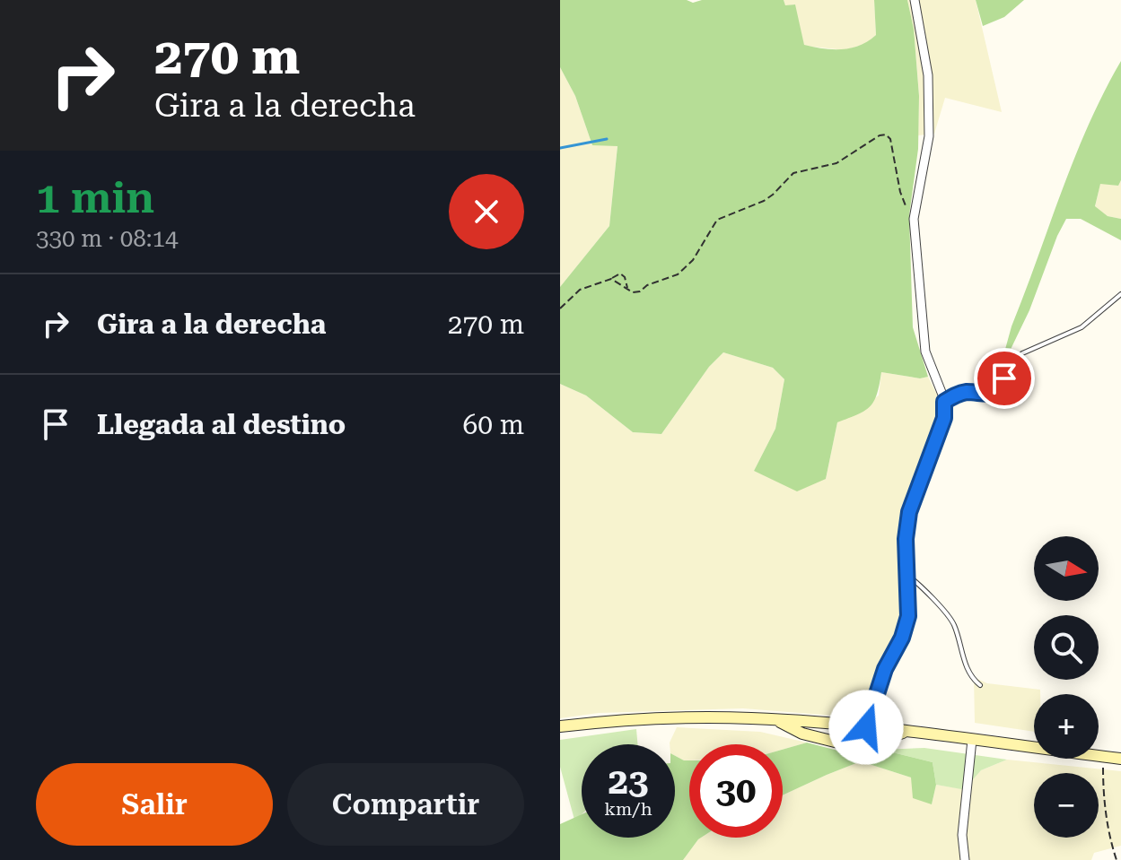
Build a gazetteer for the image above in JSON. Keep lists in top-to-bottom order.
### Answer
{
  "north": "right",
  "page": {
    "turn": ["270 m", "Gira a la derecha"],
    "heading": ["1 min", "330 m · 08:14"],
    "list": [
      {
        "name": "Gira a la derecha",
        "value": "270 m"
      },
      {
        "name": "Llegada al destino",
        "value": "60 m"
      }
    ],
    "map_buttons": ["+", "−"],
    "speed": "23 km/h",
    "limit": "30",
    "buttons": ["Salir", "Compartir"]
  }
}
